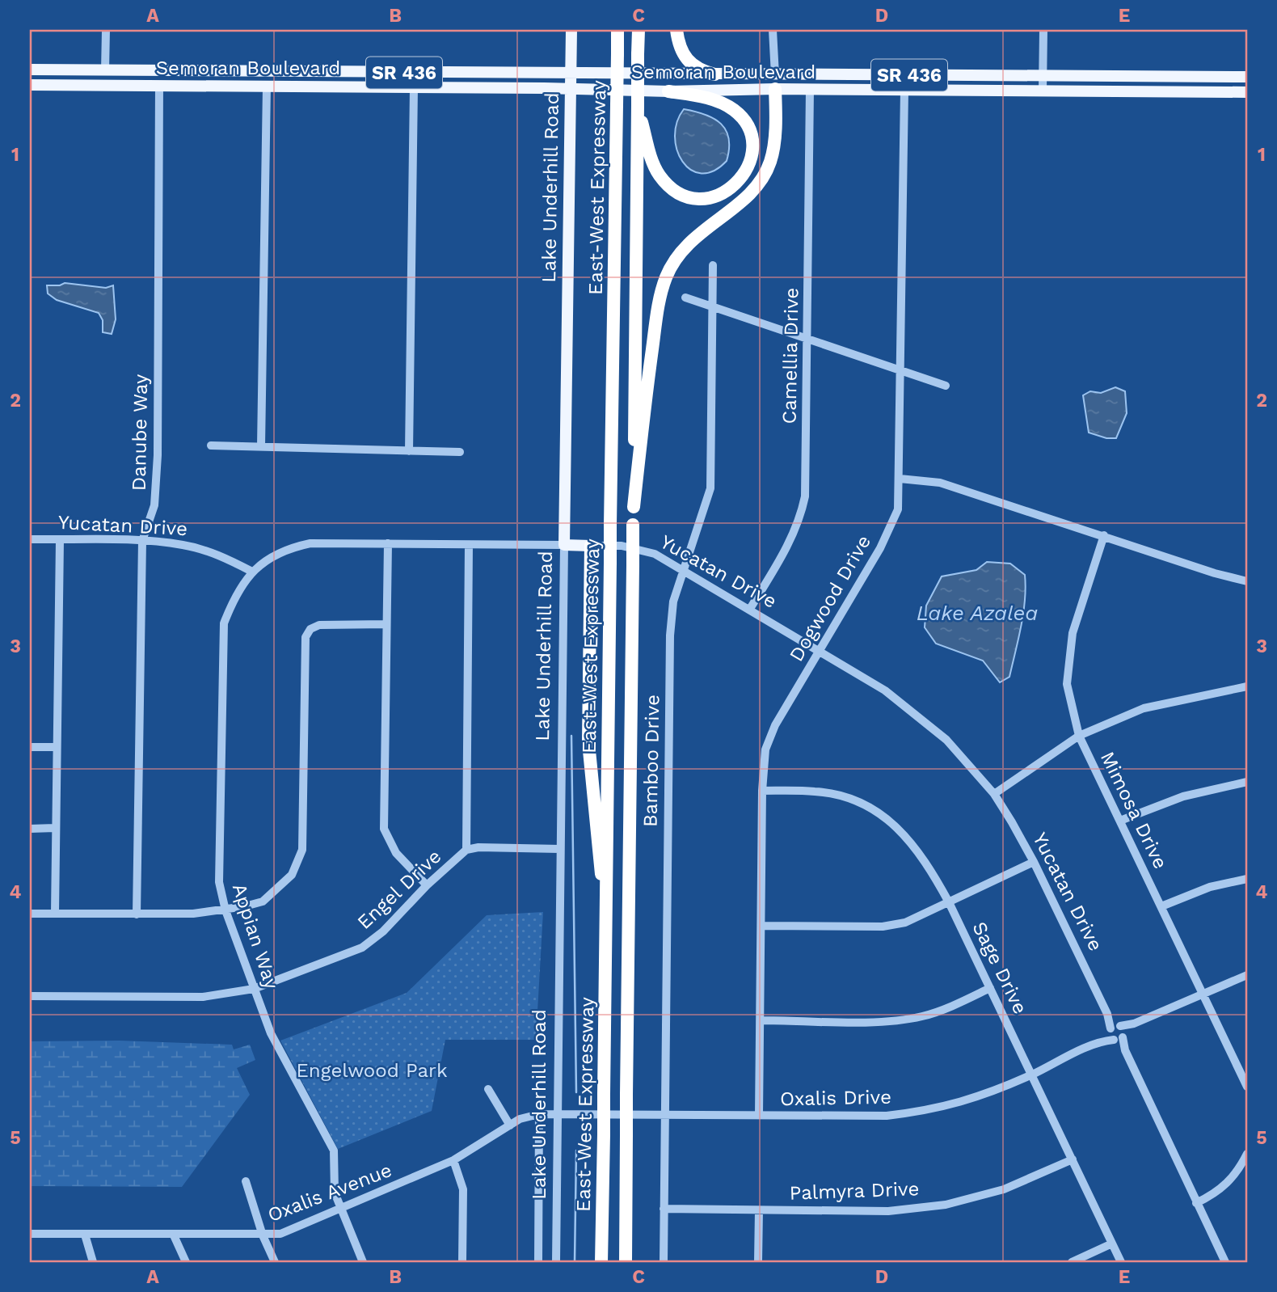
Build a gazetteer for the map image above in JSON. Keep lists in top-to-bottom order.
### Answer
{
  "streets": {
    "highway": ["East-West Expressway"],
    "main road": [
      "Semoran Boulevard",
      "SR 436",
      "Lake Underhill Road",
      "Yucatan Drive"
    ],
    "street": [
      "Camellia Drive",
      "Danube Way",
      "Dogwood Drive",
      "Bamboo Drive",
      "Mimosa Drive",
      "Engel Drive",
      "Appian Way",
      "Sage Drive",
      "Oxalis Drive",
      "Palmyra Drive",
      "Oxalis Avenue"
    ]
  },
  "crossings": [
    ["Semoran Boulevard", "Lake Underhill Road"],
    ["Semoran Boulevard", "Camellia Drive"],
    ["Semoran Boulevard", "Danube Way"],
    ["Semoran Boulevard", "Dogwood Drive"],
    ["Lake Underhill Road", "Yucatan Drive"],
    ["Lake Underhill Road", "Engel Drive"],
    ["Lake Underhill Road", "Oxalis Drive"],
    ["Lake Underhill Road", "Oxalis Avenue"],
    ["Camellia Drive", "Yucatan Drive"],
    ["Danube Way", "Yucatan Drive"],
    ["Yucatan Drive", "Dogwood Drive"],
    ["Yucatan Drive", "Bamboo Drive"],
    ["Yucatan Drive", "Appian Way"],
    ["Yucatan Drive", "Oxalis Drive"],
    ["Dogwood Drive", "Sage Drive"],
    ["Dogwood Drive", "Oxalis Drive"],
    ["Bamboo Drive", "Oxalis Drive"],
    ["Bamboo Drive", "Palmyra Drive"],
    ["Engel Drive", "Appian Way"],
    ["Appian Way", "Oxalis Avenue"],
    ["Sage Drive", "Oxalis Drive"],
    ["Sage Drive", "Palmyra Drive"],
    ["Oxalis Drive", "Oxalis Avenue"]
  ],
  "water": ["Lake Azalea"],
  "parks": ["Engelwood Park"],
  "grid": {
    "columns": [
      "A",
      "B",
      "C",
      "D",
      "E"
    ],
    "rows": [
      "1",
      "2",
      "3",
      "4",
      "5"
    ]
  }
}
